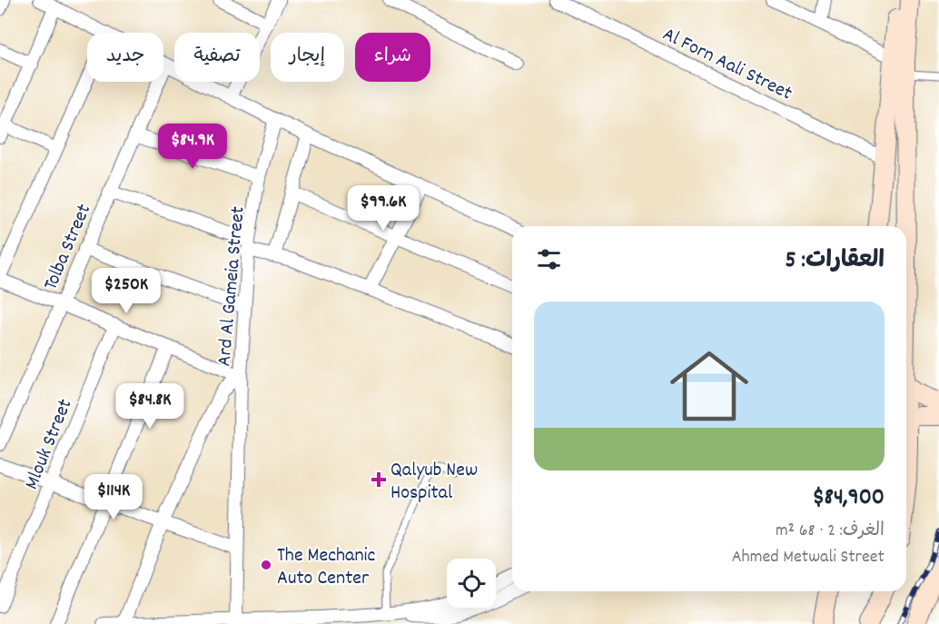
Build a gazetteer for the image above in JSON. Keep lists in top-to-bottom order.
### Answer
{
  "streets": {
    "street": [
      "Al Forn Aali Street",
      "Tolba Street",
      "Ard Al Gameia Street",
      "Mlouk Street"
    ]
  },
  "places": {
    "health": ["Qalyub New Hospital"],
    "other": ["The Mechanic Auto Center"]
  },
  "page": {
    "chip": [
      "شراء",
      "إيجار",
      "تصفية",
      "جديد"
    ],
    "price": [
      "$84.9K",
      "$99.6K",
      "$250K",
      "$84.8K",
      "$114K"
    ],
    "heading": "العقارات: 5",
    "list": [
      {
        "name": "$84,900",
        "note": "الغرف: 2 · 68 m² · Ahmed Metwali Street"
      }
    ]
  }
}
